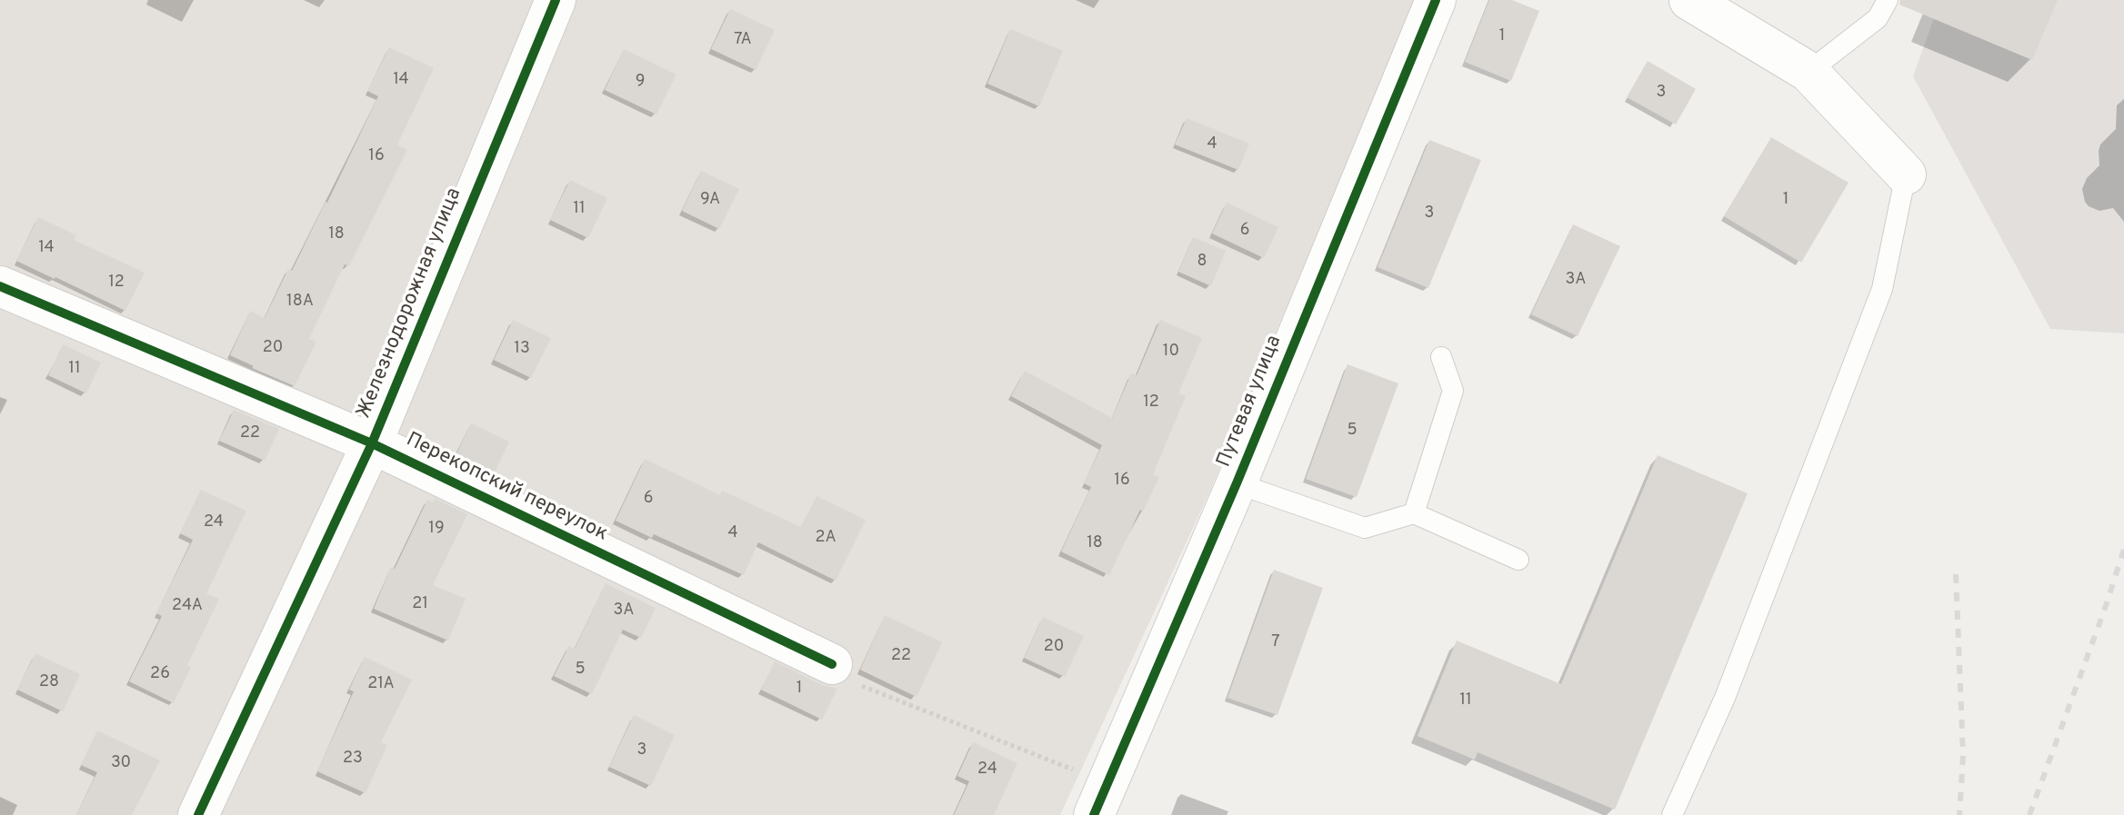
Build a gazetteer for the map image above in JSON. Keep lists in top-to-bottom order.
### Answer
{
  "streets": {
    "street": ["Железнодорожная улица", "Путевая улица", "Перекопский переулок"]
  },
  "crossings": [
    ["Железнодорожная улица", "Перекопский переулок"]
  ],
  "house_numbers": [
    "1",
    "7А",
    "14",
    "9",
    "3",
    "4",
    "16",
    "9А",
    "1",
    "11",
    "3",
    "6",
    "18",
    "14",
    "8",
    "3А",
    "12",
    "18А",
    "20",
    "13",
    "10",
    "11",
    "12",
    "5",
    "22",
    "16",
    "6",
    "24",
    "19",
    "4",
    "2А",
    "18",
    "21",
    "24А",
    "3А",
    "7",
    "20",
    "22",
    "5",
    "26",
    "28",
    "21А",
    "1",
    "11",
    "3",
    "23",
    "30",
    "24"
  ]
}
